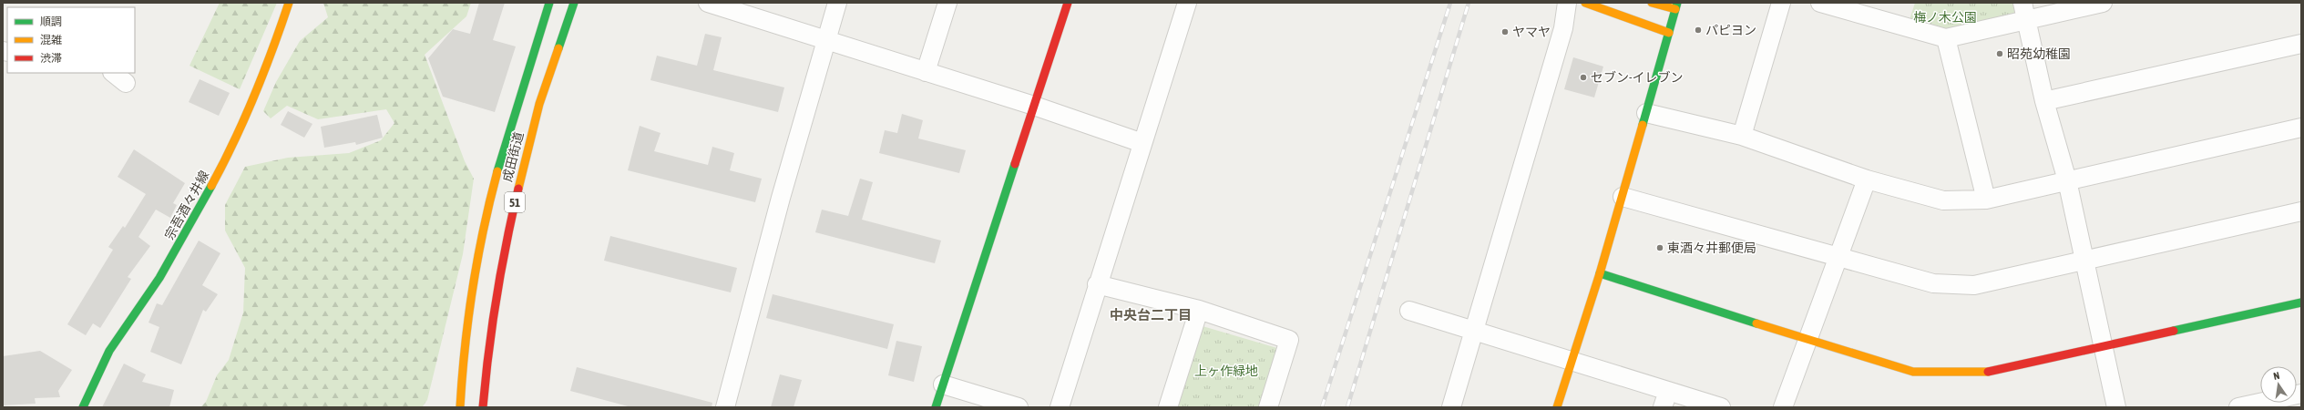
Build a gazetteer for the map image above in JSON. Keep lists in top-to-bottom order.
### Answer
{
  "streets": {
    "main road": ["成田街道", "51", "宗吾酒々井線"]
  },
  "districts": ["中央台二丁目"],
  "parks": ["梅ノ木公園", "上ヶ作緑地"],
  "places": [
    "パピヨン",
    "ヤマヤ",
    "昭苑幼稚園",
    "セブン-イレブン",
    "東酒々井郵便局"
  ],
  "legend": ["順調", "混雑", "渋滞"],
  "north": "top"
}
